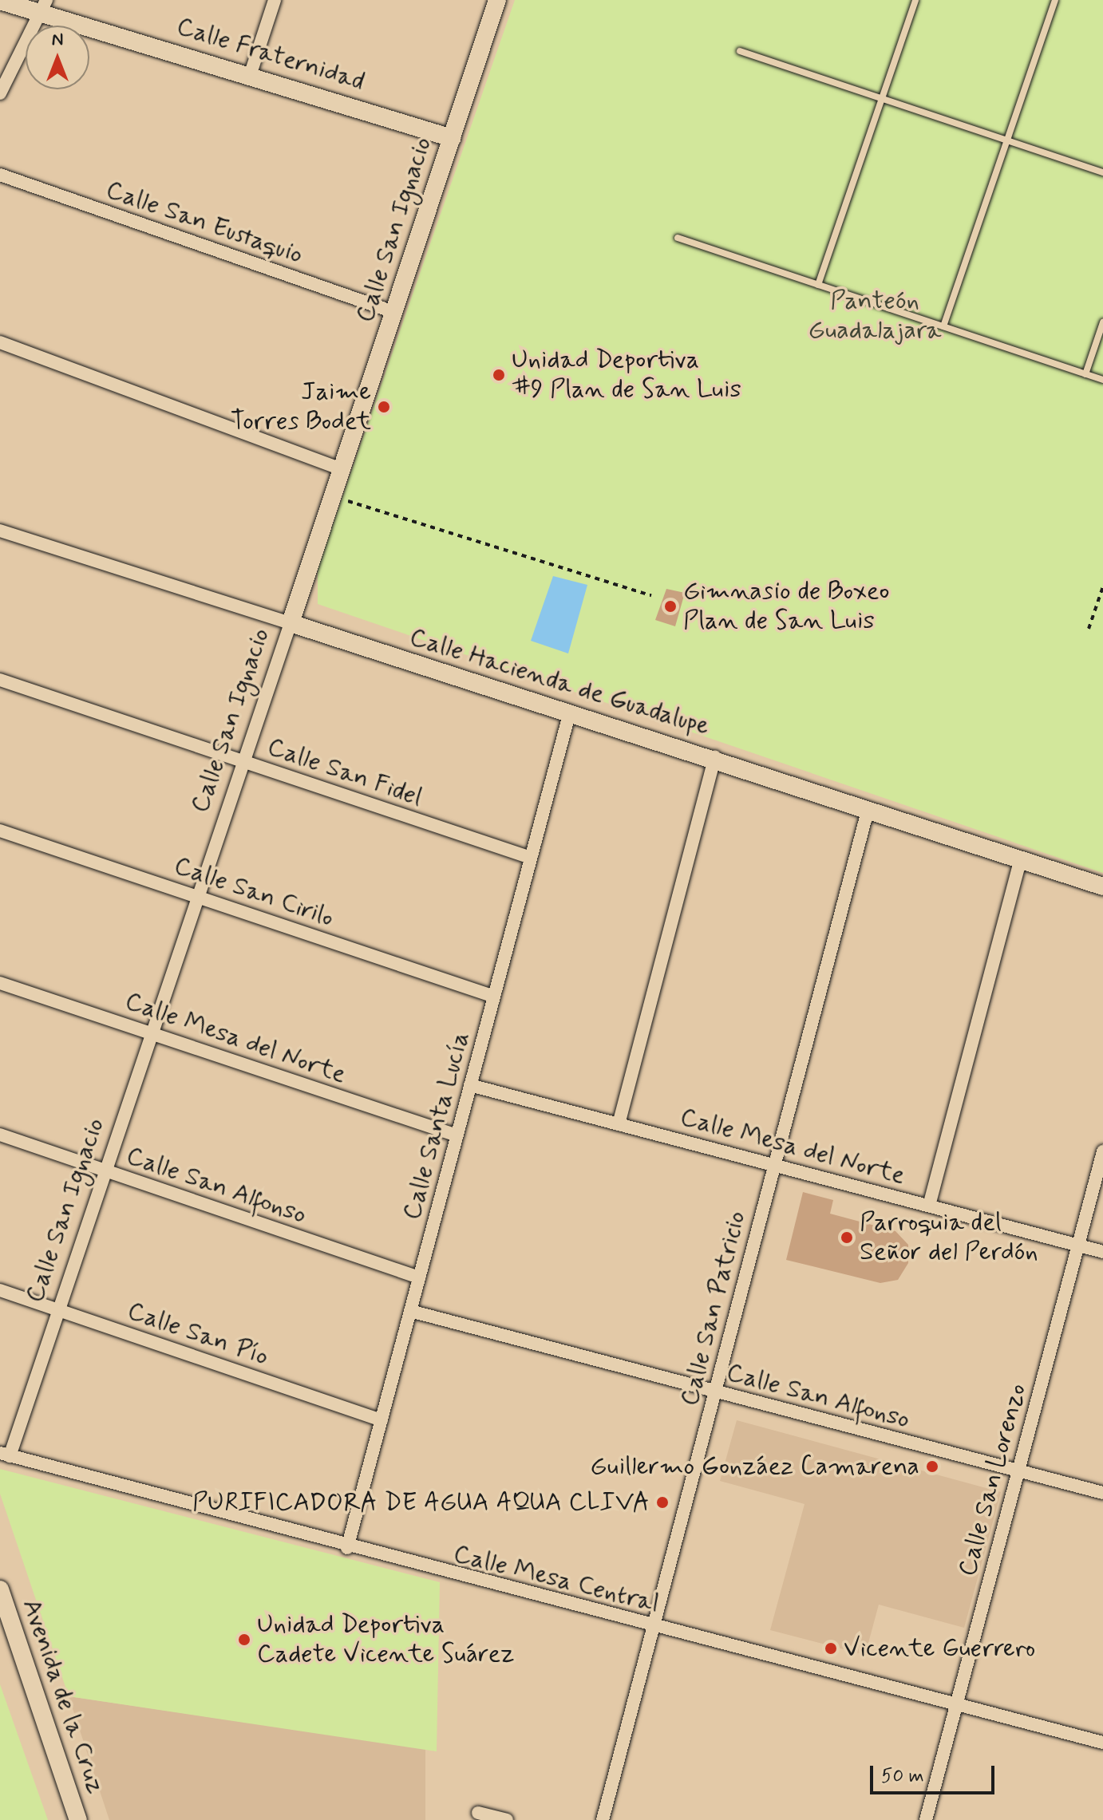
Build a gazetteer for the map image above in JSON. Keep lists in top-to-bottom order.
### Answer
{
  "streets": {
    "street": [
      "Calle Fraternidad",
      "Calle San Eustaquio",
      "Calle San Ignacio",
      "Calle Hacienda de Guadalupe",
      "Calle San Fidel",
      "Calle San Cirilo",
      "Calle Mesa del Norte",
      "Calle Santa Lucía",
      "Calle San Alfonso",
      "Calle San Patricio",
      "Calle San Pío",
      "Calle San Lorenzo",
      "Calle Mesa Central",
      "Avenida de la Cruz"
    ]
  },
  "crossings": [
    ["Calle Fraternidad", "Calle San Ignacio"],
    ["Calle San Eustaquio", "Calle San Ignacio"],
    ["Calle San Ignacio", "Calle Hacienda de Guadalupe"],
    ["Calle San Ignacio", "Calle San Fidel"],
    ["Calle San Ignacio", "Calle San Cirilo"],
    ["Calle San Ignacio", "Calle Mesa del Norte"],
    ["Calle San Ignacio", "Calle San Alfonso"],
    ["Calle San Ignacio", "Calle San Pío"],
    ["Calle San Ignacio", "Calle Mesa Central"],
    ["Calle Hacienda de Guadalupe", "Calle Santa Lucía"],
    ["Calle Hacienda de Guadalupe", "Calle San Patricio"],
    ["Calle San Fidel", "Calle Santa Lucía"],
    ["Calle San Cirilo", "Calle Santa Lucía"],
    ["Calle Mesa del Norte", "Calle Santa Lucía"],
    ["Calle Mesa del Norte", "Calle San Patricio"],
    ["Calle Mesa del Norte", "Calle San Lorenzo"],
    ["Calle Santa Lucía", "Calle San Alfonso"],
    ["Calle Santa Lucía", "Calle San Pío"],
    ["Calle Santa Lucía", "Calle Mesa Central"],
    ["Calle San Alfonso", "Calle San Patricio"],
    ["Calle San Alfonso", "Calle San Lorenzo"],
    ["Calle San Patricio", "Calle Mesa Central"],
    ["Calle San Lorenzo", "Calle Mesa Central"]
  ],
  "parks": ["Panteón Guadalajara"],
  "places": [
    "Unidad Deportiva #9 Plan de San Luis",
    "Jaime Torres Bodet",
    "Gimnasio de Boxeo Plan de San Luis",
    "Parroquia del Señor del Perdón",
    "Guillermo Gonzáez Camarena",
    "PURIFICADORA DE AGUA AQUA CLIVA",
    "Unidad Deportiva Cadete Vicente Suárez",
    "Vicente Guerrero"
  ],
  "scale_bar": "50 m",
  "north": "top"
}
